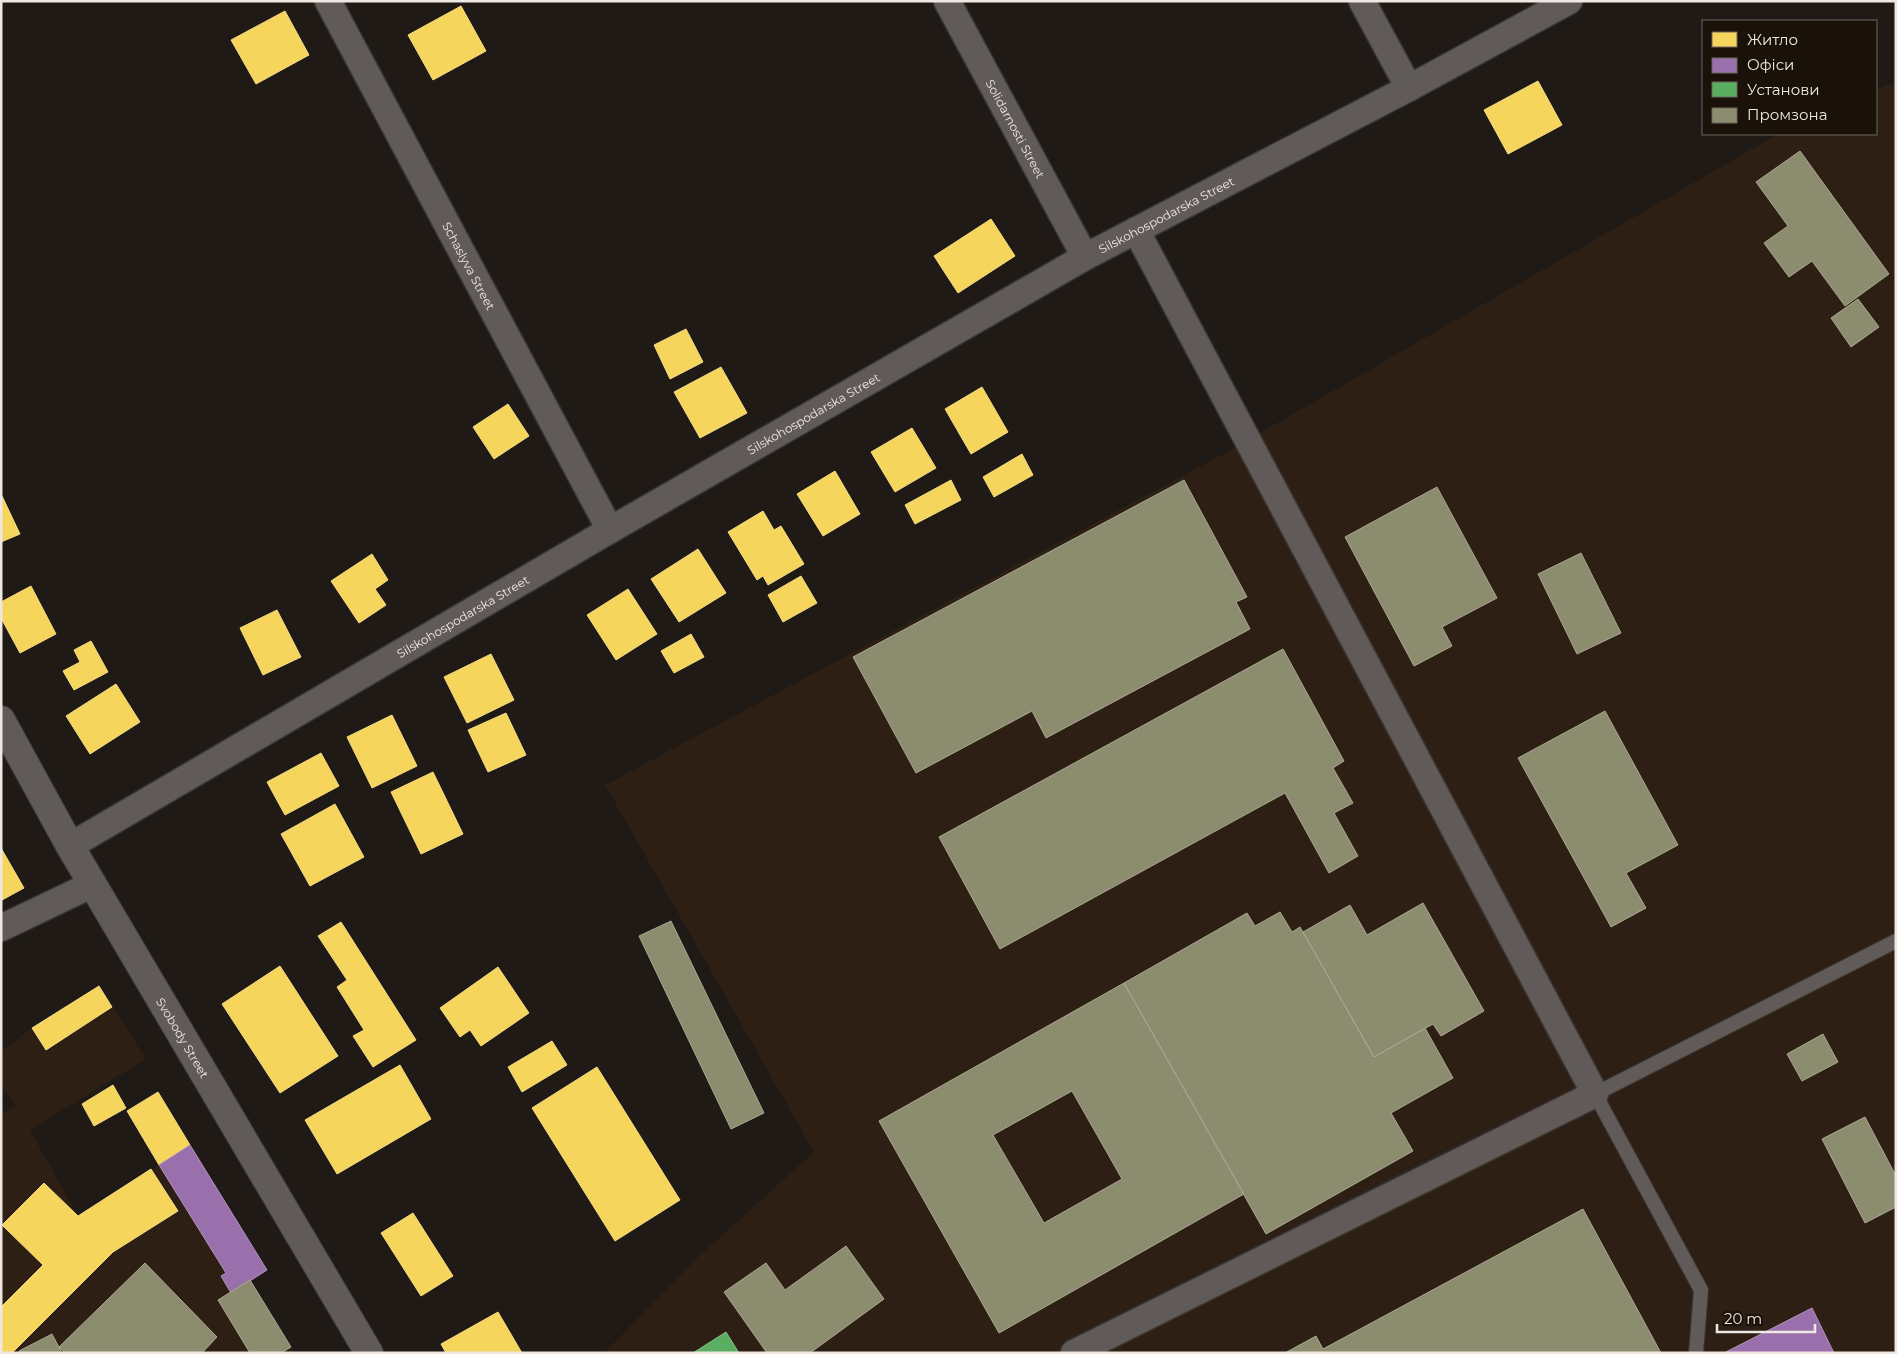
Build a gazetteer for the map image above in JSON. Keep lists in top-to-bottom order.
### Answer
{
  "streets": {
    "street": [
      "Solidarnosti Street",
      "Silskohospodarska Street",
      "Schaslyva Street",
      "Svobody Street"
    ]
  },
  "crossings": [
    ["Solidarnosti Street", "Silskohospodarska Street"],
    ["Silskohospodarska Street", "Schaslyva Street"],
    ["Silskohospodarska Street", "Svobody Street"]
  ],
  "legend": [
    "Житло",
    "Офіси",
    "Установи",
    "Промзона"
  ],
  "scale_bar": "20 m"
}
